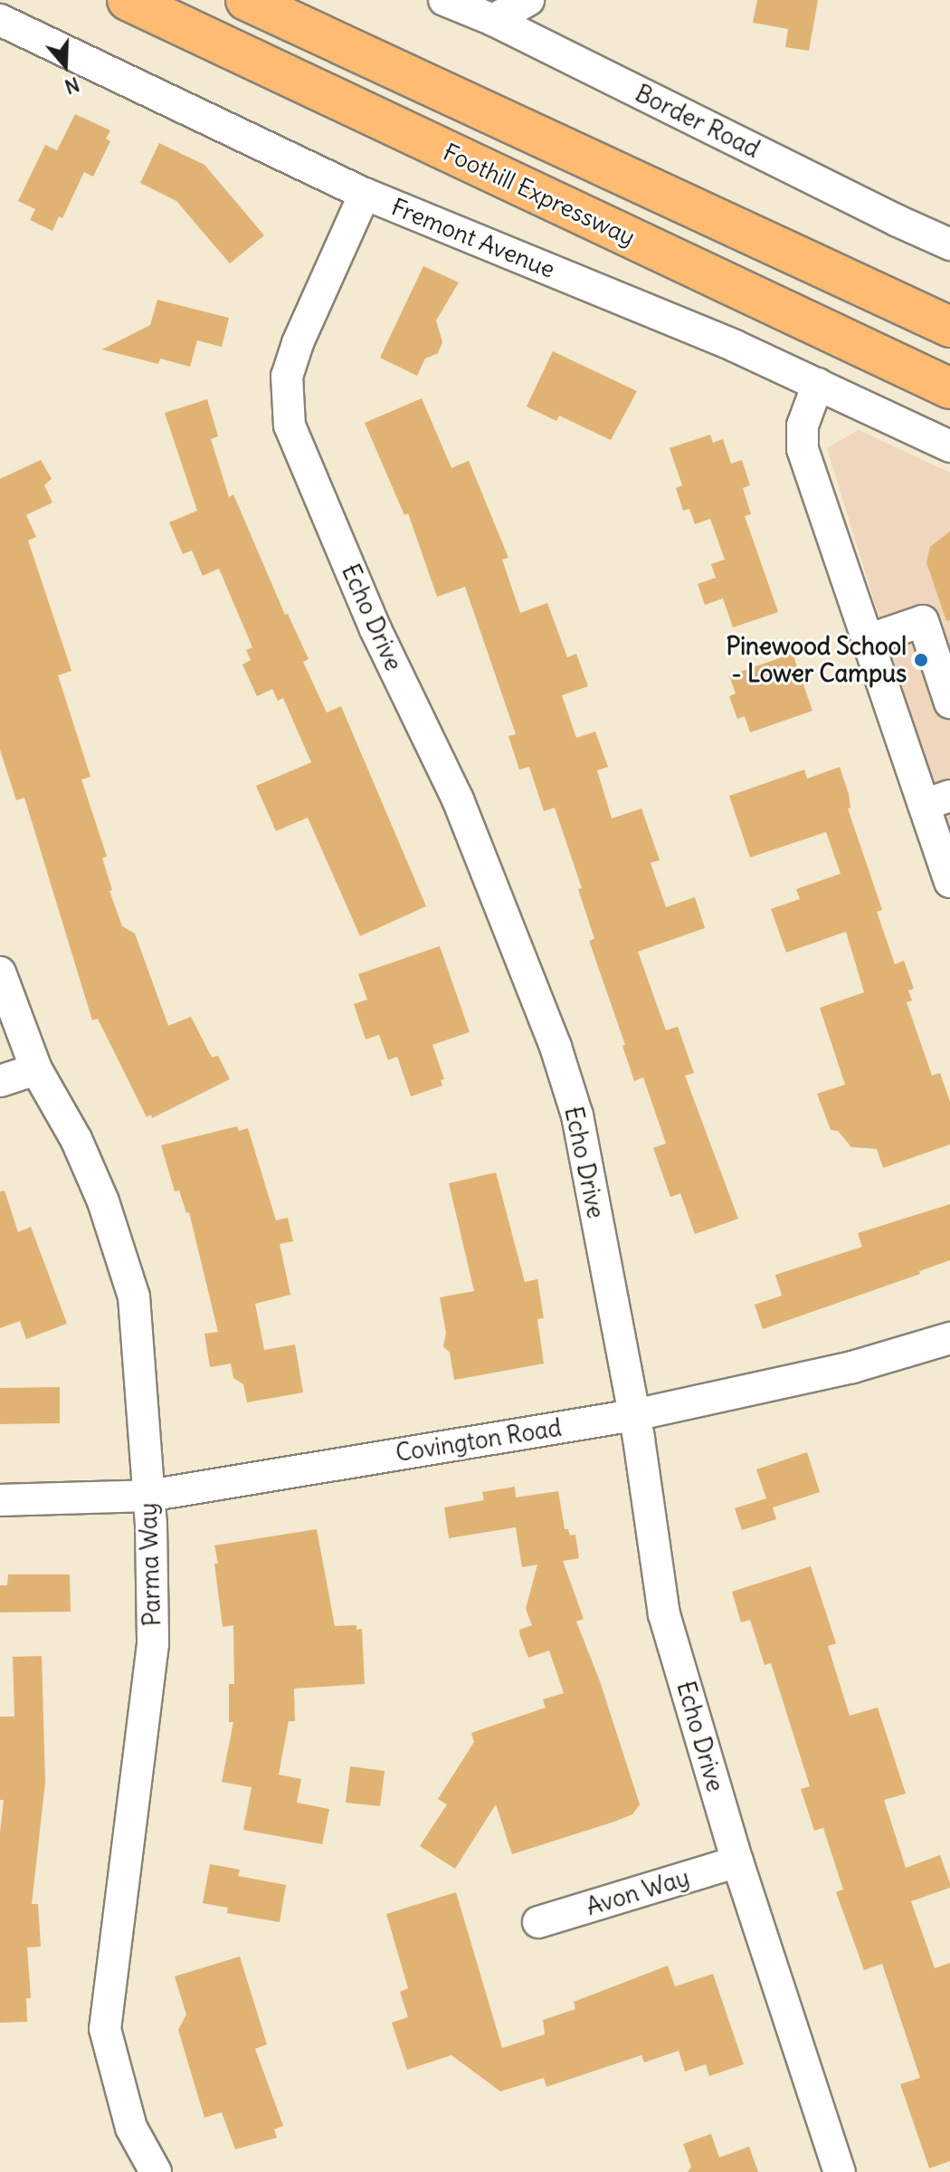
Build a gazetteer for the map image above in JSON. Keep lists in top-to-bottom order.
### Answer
{
  "streets": {
    "highway": ["Foothill Expressway"],
    "street": [
      "Border Road",
      "Fremont Avenue",
      "Echo Drive",
      "Covington Road",
      "Parma Way",
      "Avon Way"
    ]
  },
  "crossings": [
    ["Fremont Avenue", "Echo Drive"],
    ["Echo Drive", "Covington Road"],
    ["Echo Drive", "Avon Way"],
    ["Covington Road", "Parma Way"]
  ],
  "places": ["Pinewood School - Lower Campus"],
  "north": "bottom"
}
